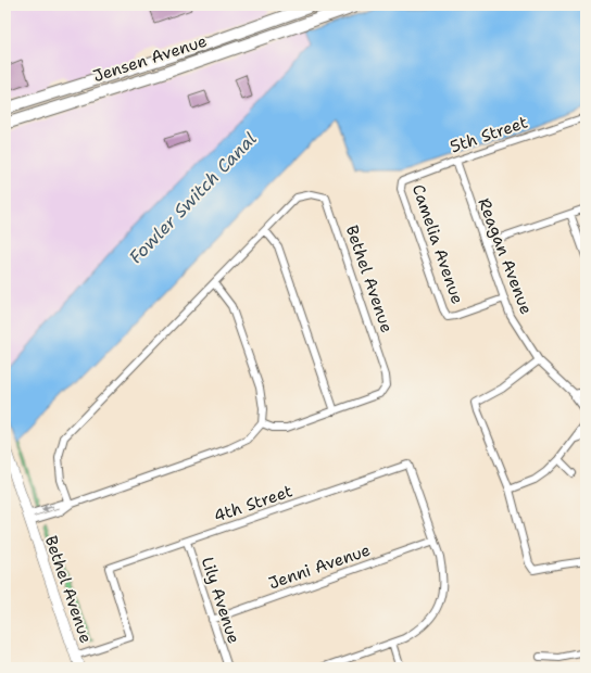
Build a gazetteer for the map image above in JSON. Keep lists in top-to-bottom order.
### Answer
{
  "streets": {
    "main road": ["Jensen Avenue", "Bethel Avenue"],
    "street": [
      "5th Street",
      "Camelia Avenue",
      "Reagan Avenue",
      "4th Street",
      "Jenni Avenue",
      "Lily Avenue"
    ]
  },
  "crossings": [
    ["5th Street", "Camelia Avenue"],
    ["5th Street", "Reagan Avenue"],
    ["Camelia Avenue", "Reagan Avenue"],
    ["Bethel Avenue", "4th Street"],
    ["4th Street", "Jenni Avenue"],
    ["4th Street", "Lily Avenue"],
    ["Jenni Avenue", "Lily Avenue"]
  ],
  "water": ["Fowler Switch Canal"]
}
